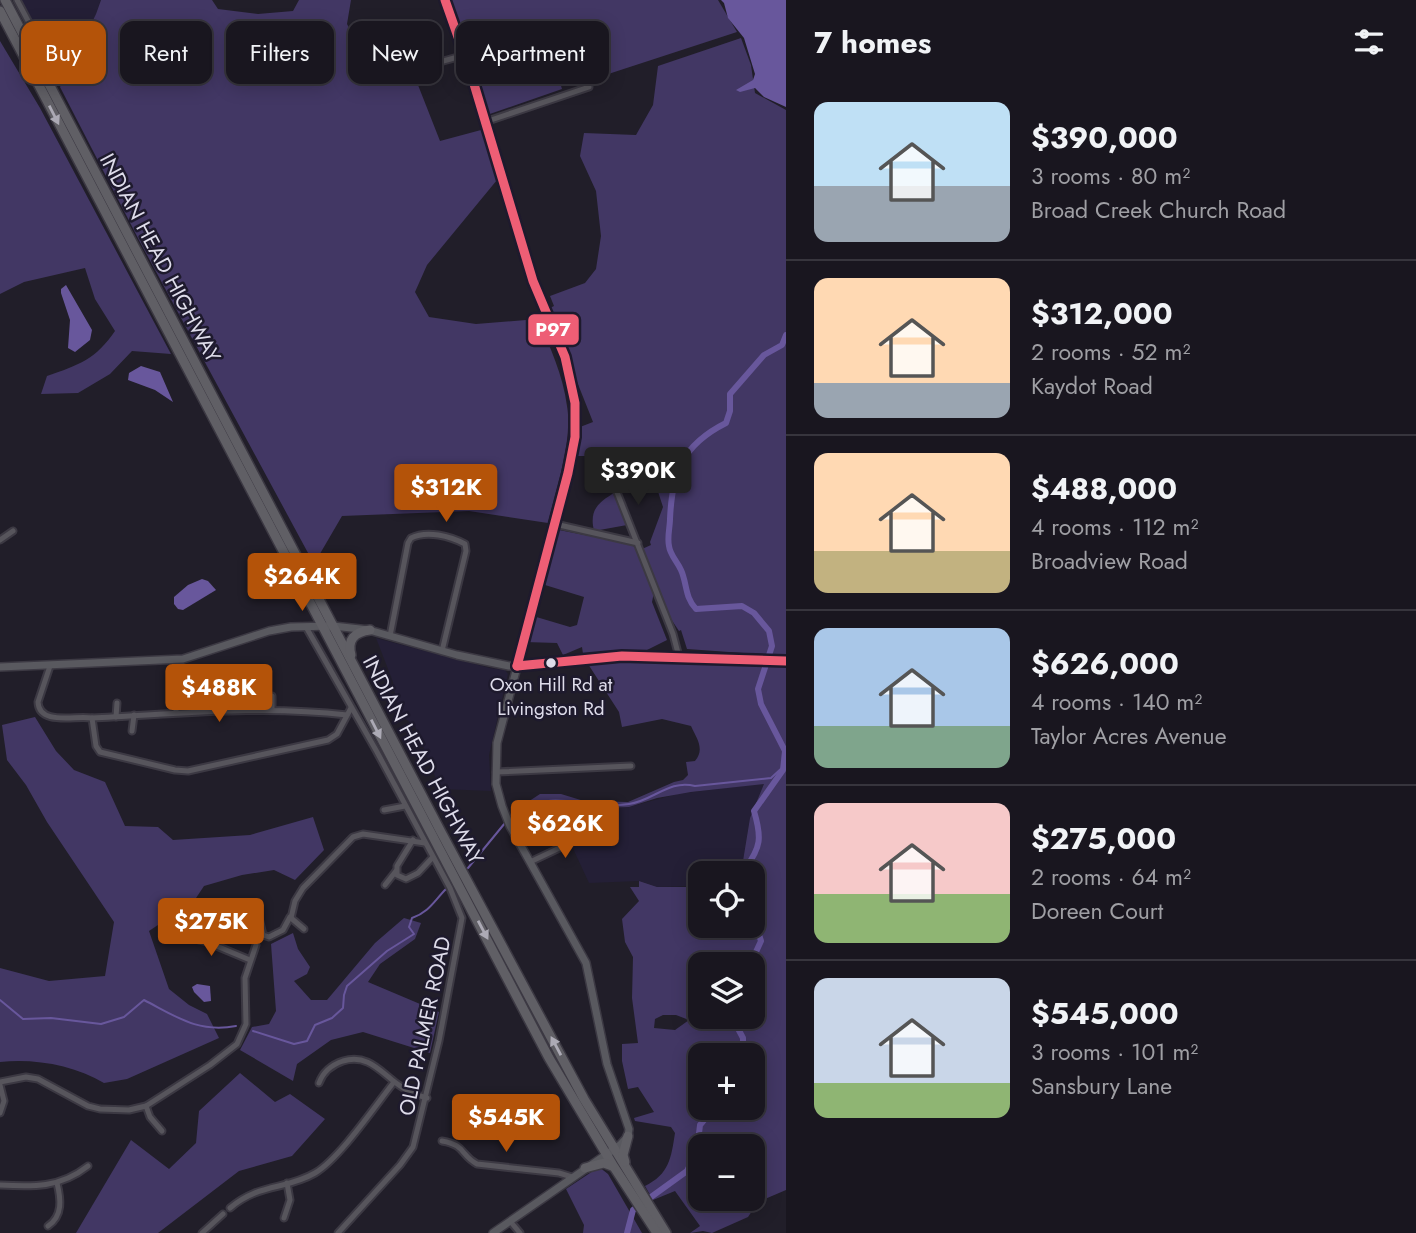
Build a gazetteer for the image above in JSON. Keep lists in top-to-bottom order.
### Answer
{
  "streets": {
    "highway": ["INDIAN HEAD HIGHWAY"],
    "street": ["OLD PALMER ROAD"]
  },
  "places": ["Oxon Hill Rd at Livingston Rd"],
  "lines": ["transit line P97"],
  "page": {
    "heading": "7 homes",
    "chip": [
      "Buy",
      "Rent",
      "Filters",
      "New",
      "Apartment"
    ],
    "list": [
      {
        "name": "$390,000",
        "note": "3 rooms · 80 m² · Broad Creek Church Road"
      },
      {
        "name": "$312,000",
        "note": "2 rooms · 52 m² · Kaydot Road"
      },
      {
        "name": "$488,000",
        "note": "4 rooms · 112 m² · Broadview Road"
      },
      {
        "name": "$626,000",
        "note": "4 rooms · 140 m² · Taylor Acres Avenue"
      },
      {
        "name": "$275,000",
        "note": "2 rooms · 64 m² · Doreen Court"
      },
      {
        "name": "$545,000",
        "note": "3 rooms · 101 m² · Sansbury Lane"
      }
    ],
    "price": [
      "$390K",
      "$312K",
      "$264K",
      "$488K",
      "$626K",
      "$275K",
      "$545K"
    ],
    "map_buttons": ["+", "−"]
  }
}
